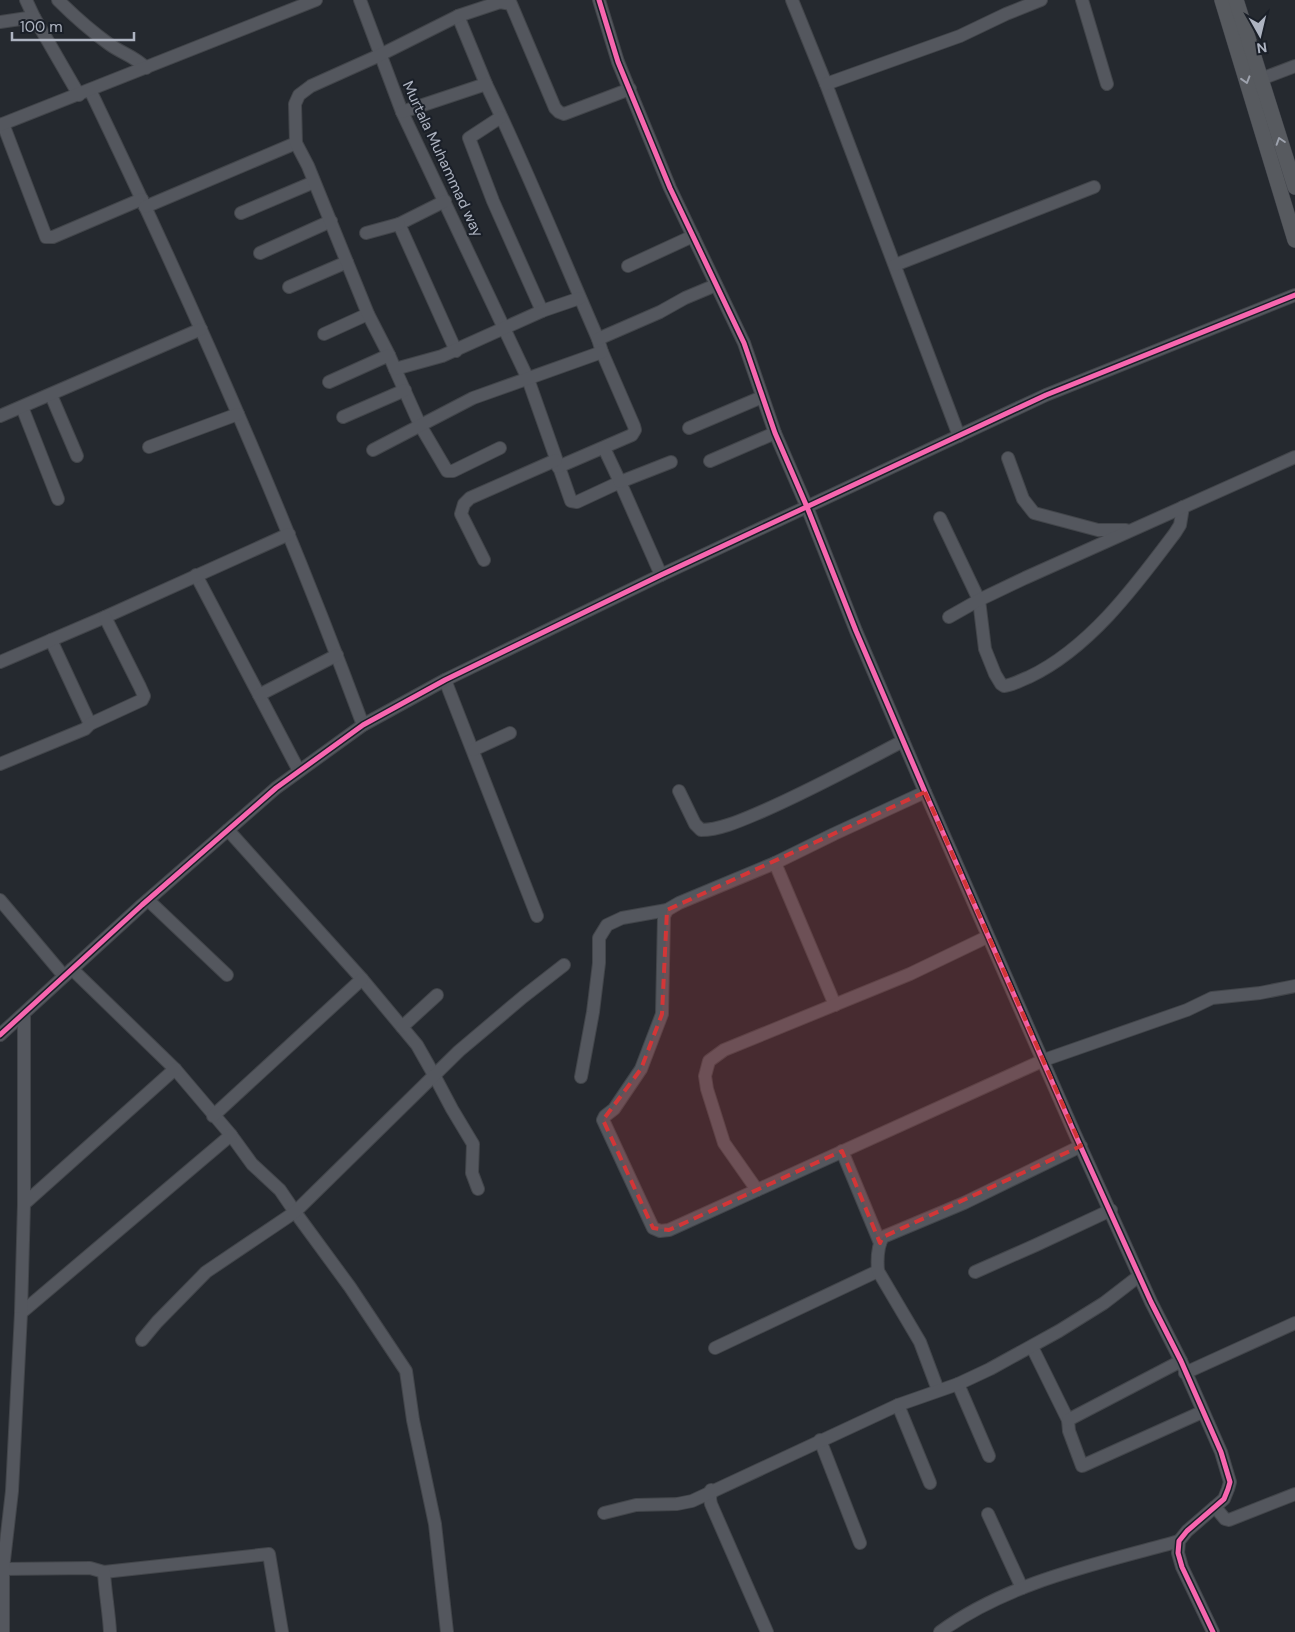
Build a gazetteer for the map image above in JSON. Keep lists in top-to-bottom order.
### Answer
{
  "streets": {
    "street": ["Murtala Muhammad way"]
  },
  "scale_bar": "100 m",
  "north": "bottom"
}
